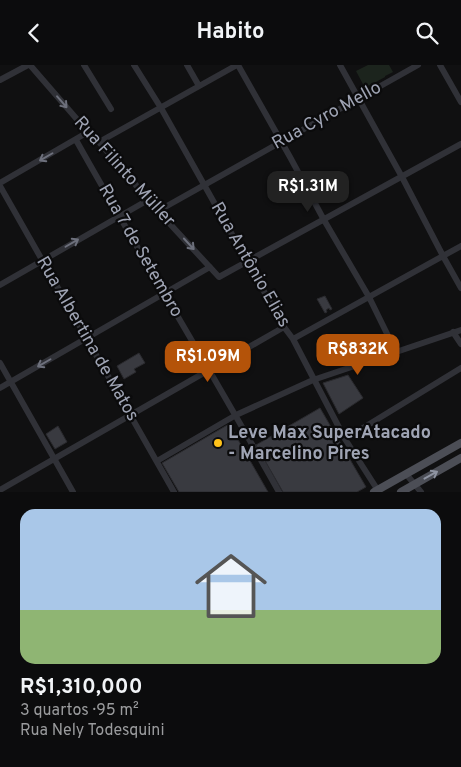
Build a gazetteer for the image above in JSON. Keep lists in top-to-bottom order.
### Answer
{
  "streets": {
    "street": [
      "Rua Cyro Mello",
      "Rua Filinto Müller",
      "Rua 7 de Setembro",
      "Rua Antônio Elias",
      "Rua Albertina de Matos"
    ]
  },
  "crossings": [
    ["Rua Cyro Mello", "Rua Filinto Müller"],
    ["Rua Cyro Mello", "Rua Antônio Elias"],
    ["Rua Filinto Müller", "Rua Antônio Elias"]
  ],
  "places": ["Leve Max SuperAtacado - Marcelino Pires"],
  "page": {
    "header": "Habito",
    "price": ["R$1.31M", "R$832K", "R$1.09M"],
    "list": [
      {
        "name": "R$1,310,000",
        "note": "3 quartos · 95 m² · Rua Nely Todesquini"
      }
    ]
  }
}
